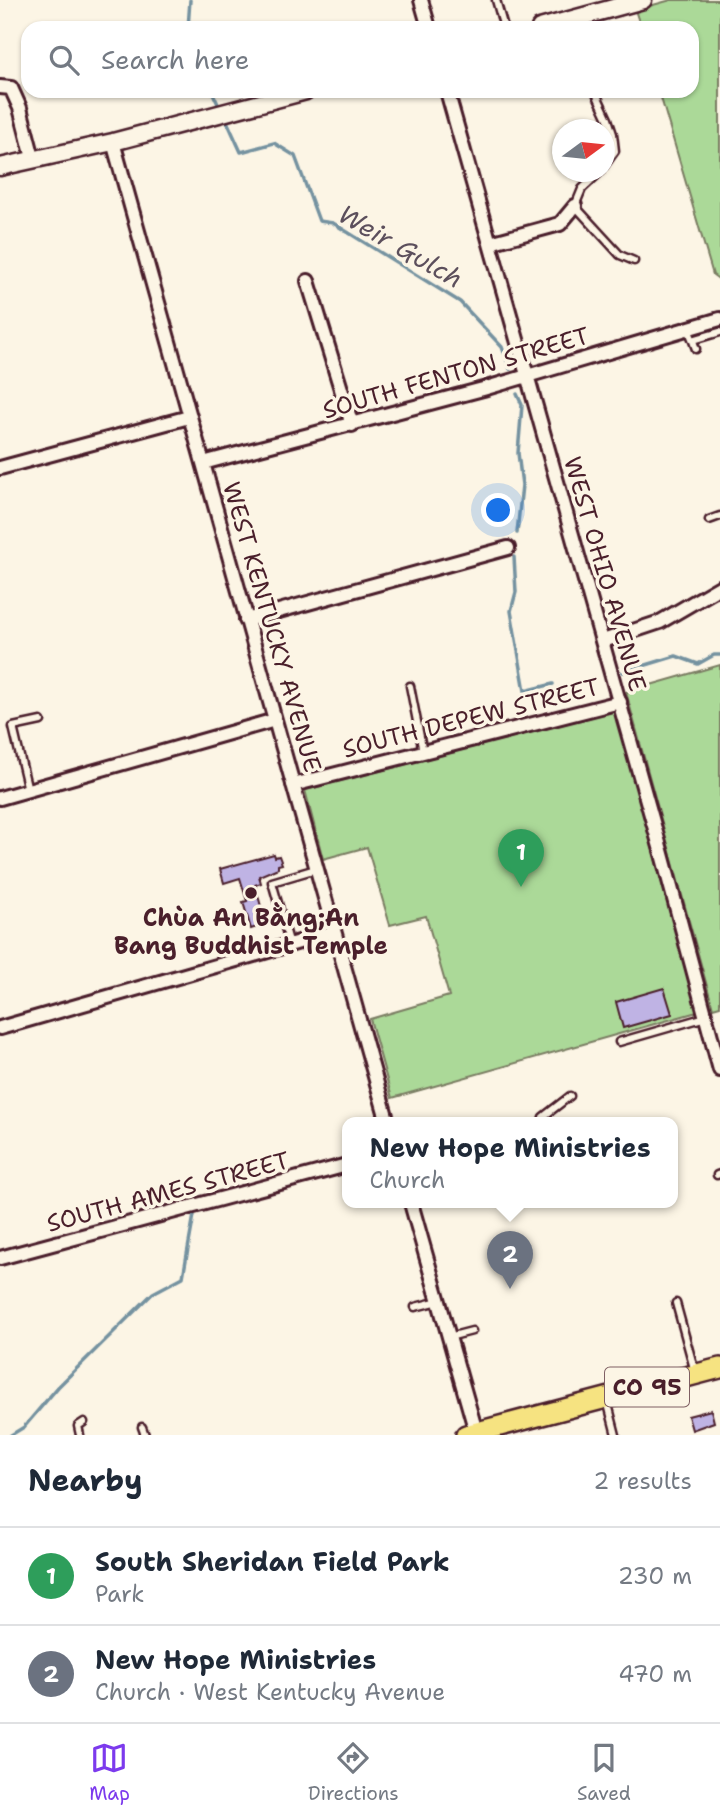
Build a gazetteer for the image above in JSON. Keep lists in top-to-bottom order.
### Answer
{
  "streets": {
    "main road": ["CO 95"],
    "street": [
      "SOUTH FENTON STREET",
      "WEST OHIO AVENUE",
      "WEST KENTUCKY AVENUE",
      "SOUTH DEPEW STREET",
      "SOUTH AMES STREET"
    ]
  },
  "crossings": [
    ["SOUTH FENTON STREET", "WEST OHIO AVENUE"],
    ["SOUTH FENTON STREET", "WEST KENTUCKY AVENUE"],
    ["WEST OHIO AVENUE", "SOUTH DEPEW STREET"],
    ["WEST KENTUCKY AVENUE", "SOUTH DEPEW STREET"]
  ],
  "water": ["Weir Gulch"],
  "places": ["Chùa An Bằng;An Bang Buddhist Temple"],
  "north": "right",
  "page": {
    "search": "Search here",
    "pins": ["1", "2"],
    "popup": ["New Hope Ministries", "Church"],
    "heading": ["Nearby", "2 results"],
    "list": [
      {
        "mark": "1",
        "name": "South Sheridan Field Park",
        "note": "Park",
        "value": "230 m"
      },
      {
        "mark": "2",
        "name": "New Hope Ministries",
        "note": "Church · West Kentucky Avenue",
        "value": "470 m"
      }
    ],
    "nav": ["Map", "Directions", "Saved"]
  }
}
